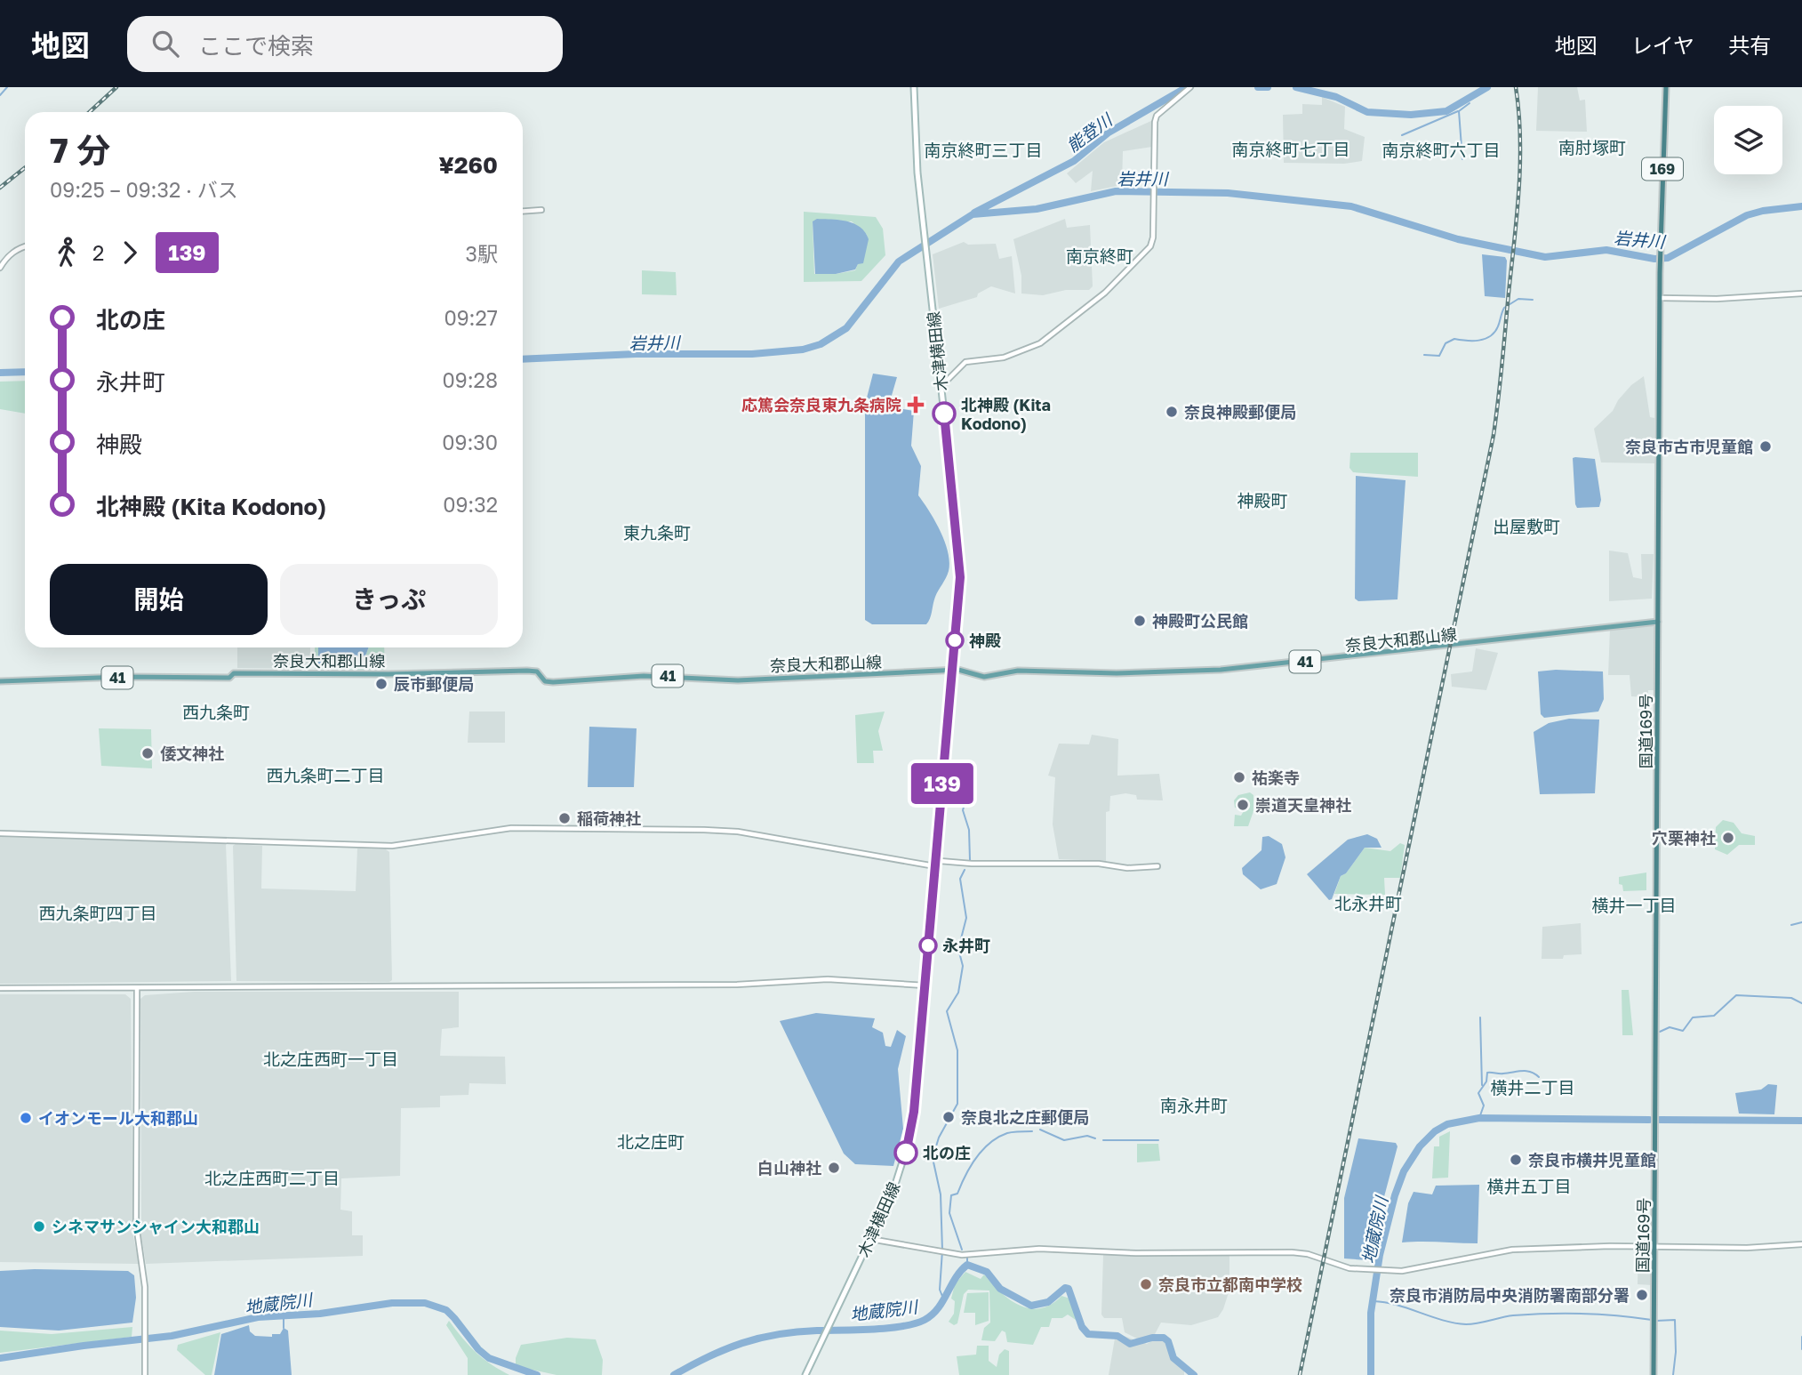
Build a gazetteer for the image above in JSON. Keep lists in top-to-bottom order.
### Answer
{
  "streets": {
    "highway": ["169", "国道169号"],
    "main road": ["木津横田線", "奈良大和郡山線", "41"]
  },
  "crossings": [
    ["木津横田線", "奈良大和郡山線"],
    ["奈良大和郡山線", "国道169号"]
  ],
  "districts": [
    "南肘塚町",
    "南京終町七丁目",
    "南京終町三丁目",
    "南京終町六丁目",
    "南京終町",
    "神殿町",
    "出屋敷町",
    "東九条町",
    "西九条町",
    "西九条町二丁目",
    "北永井町",
    "横井一丁目",
    "西九条町四丁目",
    "北之庄西町一丁目",
    "横井二丁目",
    "南永井町",
    "北之庄町",
    "北之庄西町二丁目",
    "横井五丁目"
  ],
  "water": ["能登川", "岩井川", "地蔵院川"],
  "places": {
    "health": ["応篤会奈良東九条病院"],
    "other": [
      "奈良神殿郵便局",
      "北神殿 (Kita Kodono)",
      "奈良市古市児童館",
      "神殿町公民館",
      "神殿",
      "辰市郵便局",
      "倭文神社",
      "祐楽寺",
      "崇道天皇神社",
      "稲荷神社",
      "穴栗神社",
      "永井町",
      "奈良北之庄郵便局",
      "イオンモール大和郡山",
      "北の庄",
      "奈良市横井児童館",
      "白山神社",
      "シネマサンシャイン大和郡山",
      "奈良市立都南中学校",
      "奈良市消防局中央消防署南部分署"
    ]
  },
  "lines": ["bus line 139"],
  "page": {
    "header": "地図",
    "search": "ここで検索",
    "nav": ["地図", "レイヤ", "共有"],
    "on_map": "139",
    "heading": ["7 分", "09:25 – 09:32 · バス", "¥260"],
    "legs": ["2", "139", "3駅"],
    "list": [
      {
        "name": "北の庄",
        "value": "09:27"
      },
      {
        "name": "永井町",
        "value": "09:28"
      },
      {
        "name": "神殿",
        "value": "09:30"
      },
      {
        "name": "北神殿 (Kita Kodono)",
        "value": "09:32"
      }
    ],
    "buttons": ["開始", "きっぷ"]
  }
}
